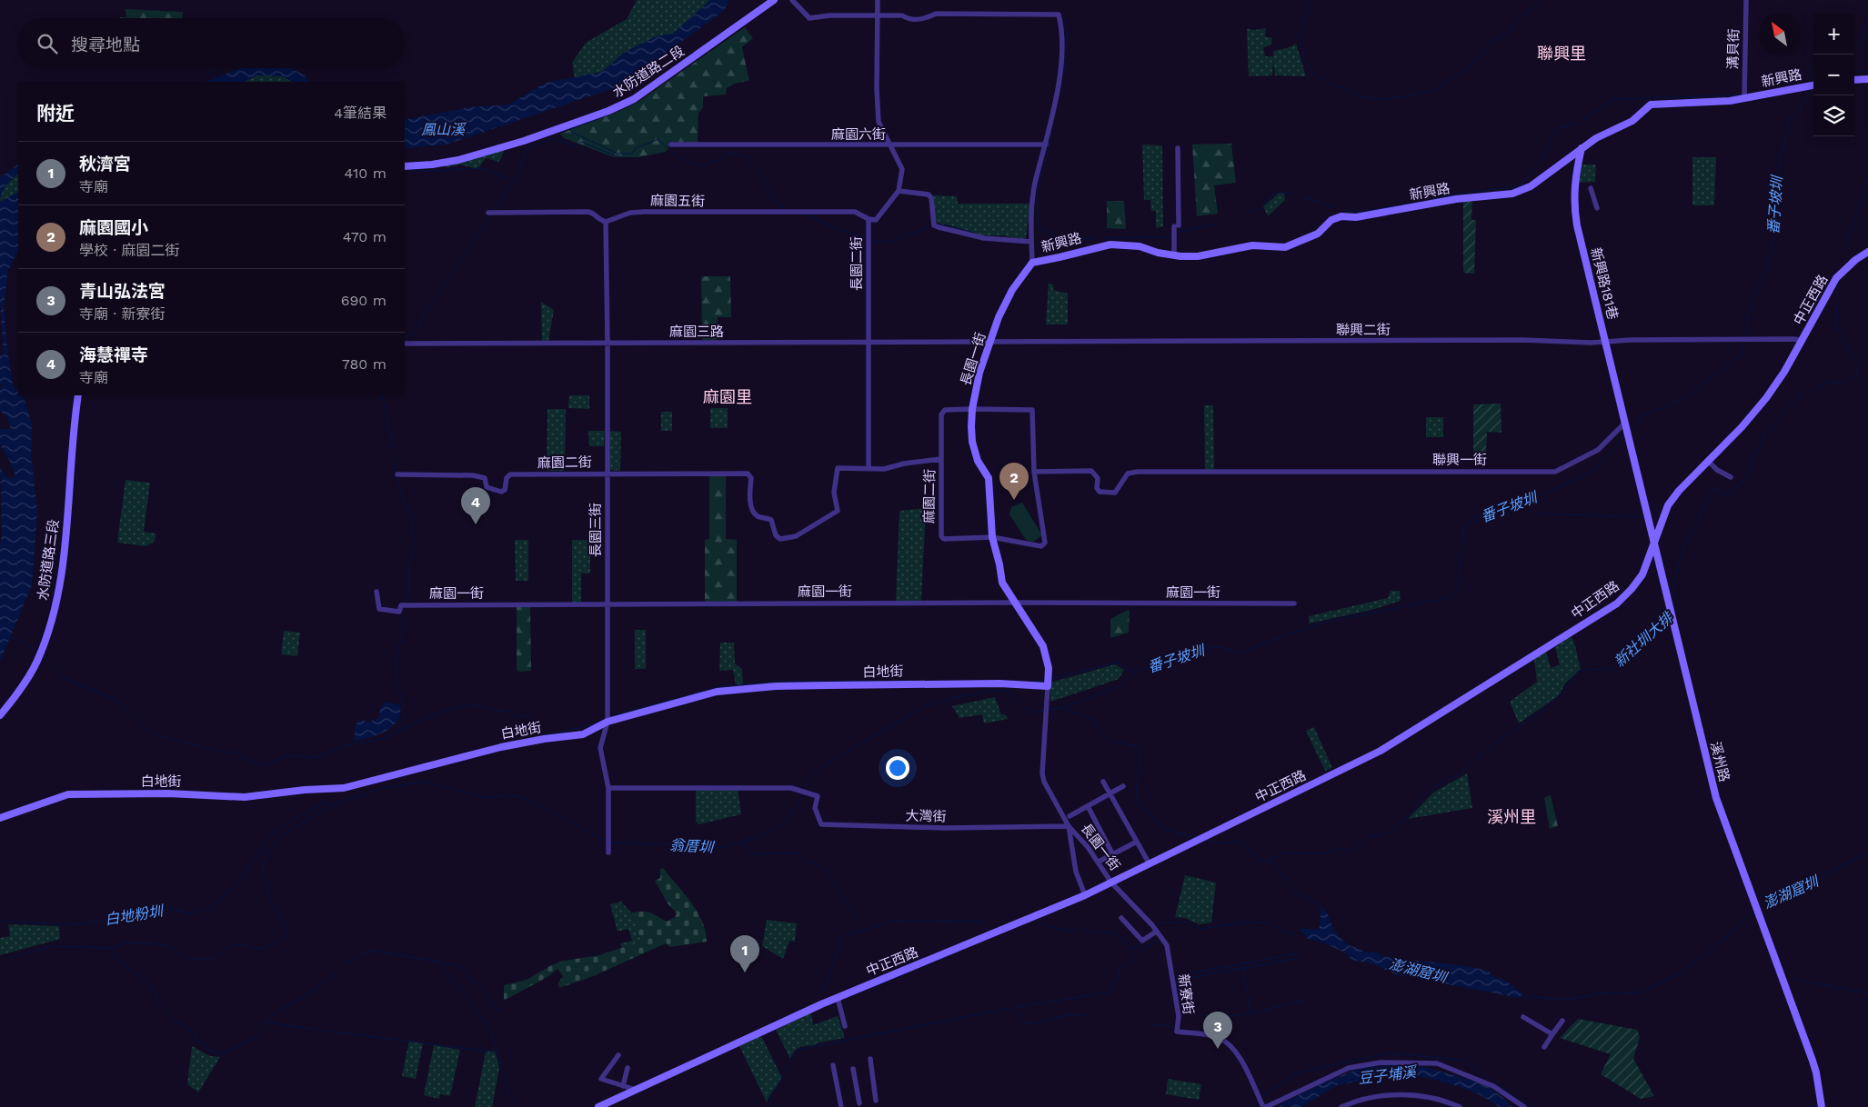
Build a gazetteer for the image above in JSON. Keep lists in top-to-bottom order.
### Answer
{
  "streets": {
    "street": [
      "溝貝街",
      "水防道路二段",
      "新興路",
      "麻園六街",
      "麻園五街",
      "長園二街",
      "新興路181巷",
      "中正西路",
      "聯興二街",
      "麻園三路",
      "長園一街",
      "聯興一街",
      "麻園二街",
      "長園三街",
      "水防道路三段",
      "麻園一街",
      "白地街",
      "溪州路",
      "大灣街",
      "新寮街"
    ]
  },
  "crossings": [
    ["溝貝街", "新興路"],
    ["新興路", "新興路181巷"],
    ["新興路", "長園一街"],
    ["麻園六街", "長園二街"],
    ["麻園五街", "長園二街"],
    ["麻園五街", "長園三街"],
    ["長園二街", "麻園三路"],
    ["長園二街", "麻園二街"],
    ["新興路181巷", "中正西路"],
    ["新興路181巷", "聯興二街"],
    ["新興路181巷", "聯興一街"],
    ["新興路181巷", "溪州路"],
    ["中正西路", "聯興二街"],
    ["中正西路", "長園一街"],
    ["中正西路", "溪州路"],
    ["中正西路", "新寮街"],
    ["聯興二街", "麻園三路"],
    ["聯興二街", "長園一街"],
    ["麻園三路", "長園一街"],
    ["麻園三路", "長園三街"],
    ["長園一街", "麻園二街"],
    ["長園一街", "麻園一街"],
    ["長園一街", "白地街"],
    ["長園一街", "大灣街"],
    ["長園一街", "新寮街"],
    ["聯興一街", "麻園二街"],
    ["麻園二街", "長園三街"],
    ["長園三街", "麻園一街"],
    ["長園三街", "白地街"],
    ["長園三街", "大灣街"]
  ],
  "districts": ["聯興里", "麻園里", "溪州里"],
  "water": [
    "鳳山溪",
    "番子坡圳",
    "新社圳大排",
    "翁厝圳",
    "澎湖窟圳",
    "白地粉圳",
    "豆子埔溪"
  ],
  "north": "top left",
  "page": {
    "map_buttons": ["+", "−"],
    "search": "搜尋地點",
    "heading": ["附近", "4筆結果"],
    "list": [
      {
        "mark": "1",
        "name": "秋濟宮",
        "note": "寺廟",
        "value": "410 m"
      },
      {
        "mark": "2",
        "name": "麻園國小",
        "note": "學校 · 麻園二街",
        "value": "470 m"
      },
      {
        "mark": "3",
        "name": "青山弘法宮",
        "note": "寺廟 · 新寮街",
        "value": "690 m"
      },
      {
        "mark": "4",
        "name": "海慧禪寺",
        "note": "寺廟",
        "value": "780 m"
      }
    ],
    "pins": [
      "2",
      "4",
      "1",
      "3"
    ]
  }
}
